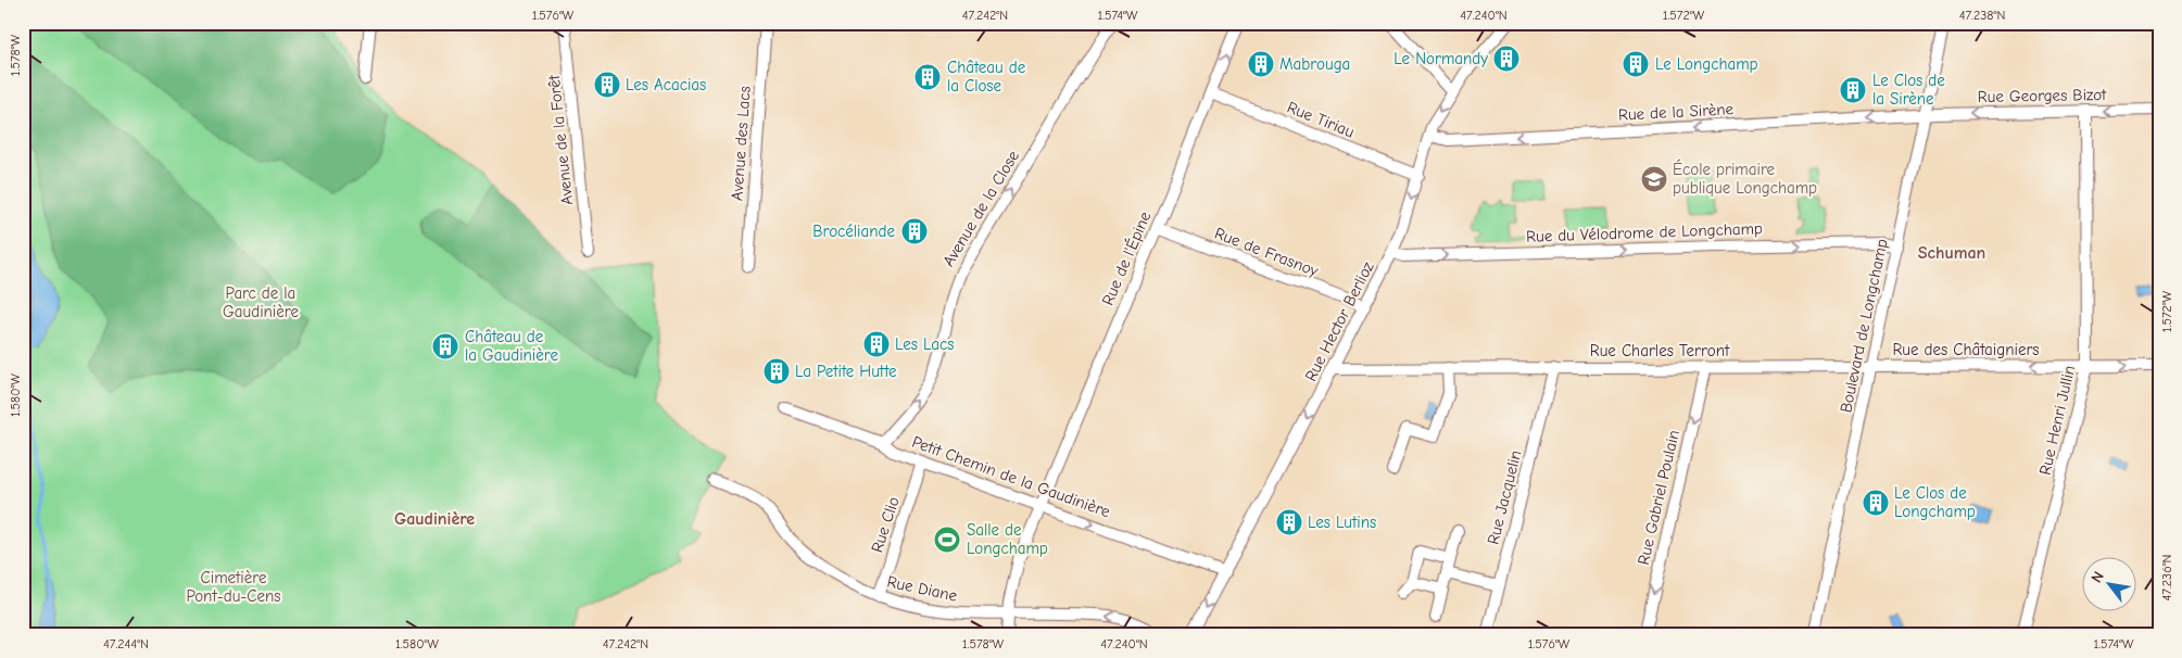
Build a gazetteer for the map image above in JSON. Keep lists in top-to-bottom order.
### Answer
{
  "streets": {
    "street": [
      "Rue Georges Bizot",
      "Rue de la Sirène",
      "Rue Tiriau",
      "Avenue de la Forêt",
      "Avenue des Lacs",
      "Avenue de la Close",
      "Rue du Vélodrome de Longchamp",
      "Rue de Frasnoy",
      "Rue de l'Épine",
      "Rue Hector Berlioz",
      "Boulevard de Longchamp",
      "Rue des Châtaigniers",
      "Rue Charles Terront",
      "Rue Henri Jullin",
      "Petit Chemin de la Gaudinière",
      "Rue Jacquelin",
      "Rue Gabriel Poulain",
      "Rue Clio",
      "Rue Diane"
    ]
  },
  "crossings": [
    ["Rue Georges Bizot", "Rue de la Sirène"],
    ["Rue Georges Bizot", "Boulevard de Longchamp"],
    ["Rue Georges Bizot", "Rue Henri Jullin"],
    ["Rue de la Sirène", "Rue Hector Berlioz"],
    ["Rue de la Sirène", "Boulevard de Longchamp"],
    ["Rue Tiriau", "Rue de l'Épine"],
    ["Rue Tiriau", "Rue Hector Berlioz"],
    ["Avenue de la Close", "Petit Chemin de la Gaudinière"],
    ["Rue du Vélodrome de Longchamp", "Rue Hector Berlioz"],
    ["Rue du Vélodrome de Longchamp", "Boulevard de Longchamp"],
    ["Rue de Frasnoy", "Rue de l'Épine"],
    ["Rue de Frasnoy", "Rue Hector Berlioz"],
    ["Rue de l'Épine", "Petit Chemin de la Gaudinière"],
    ["Rue de l'Épine", "Rue Diane"],
    ["Rue Hector Berlioz", "Rue Charles Terront"],
    ["Rue Hector Berlioz", "Petit Chemin de la Gaudinière"],
    ["Boulevard de Longchamp", "Rue des Châtaigniers"],
    ["Boulevard de Longchamp", "Rue Charles Terront"],
    ["Rue des Châtaigniers", "Rue Charles Terront"],
    ["Rue des Châtaigniers", "Rue Henri Jullin"],
    ["Rue Charles Terront", "Rue Jacquelin"],
    ["Rue Charles Terront", "Rue Gabriel Poulain"],
    ["Petit Chemin de la Gaudinière", "Rue Clio"],
    ["Rue Clio", "Rue Diane"]
  ],
  "one_way": [
    "Rue Georges Bizot",
    "Rue de la Sirène",
    "Avenue de la Close",
    "Rue du Vélodrome de Longchamp",
    "Rue Hector Berlioz",
    "Petit Chemin de la Gaudinière",
    "Rue Gabriel Poulain"
  ],
  "districts": ["Schuman", "Gaudinière"],
  "parks": ["Parc de la Gaudinière", "Cimetière Pont-du-Cens"],
  "places": {
    "building": [
      "Le Normandy",
      "Mabrouga",
      "Le Longchamp",
      "Château de la Close",
      "Les Acacias",
      "Le Clos de la Sirène",
      "Brocéliande",
      "Les Lacs",
      "Château de la Gaudinière",
      "La Petite Hutte",
      "Le Clos de Longchamp",
      "Les Lutins"
    ],
    "school or university": ["École primaire publique Longchamp"],
    "sports": ["Salle de Longchamp"]
  },
  "north": "top left",
  "coordinates": [
    "1.576°W",
    "47.242°N",
    "1.574°W",
    "47.240°N",
    "1.572°W",
    "47.238°N",
    "1.578°W",
    "1.580°W",
    "47.236°N",
    "47.244°N"
  ]
}
